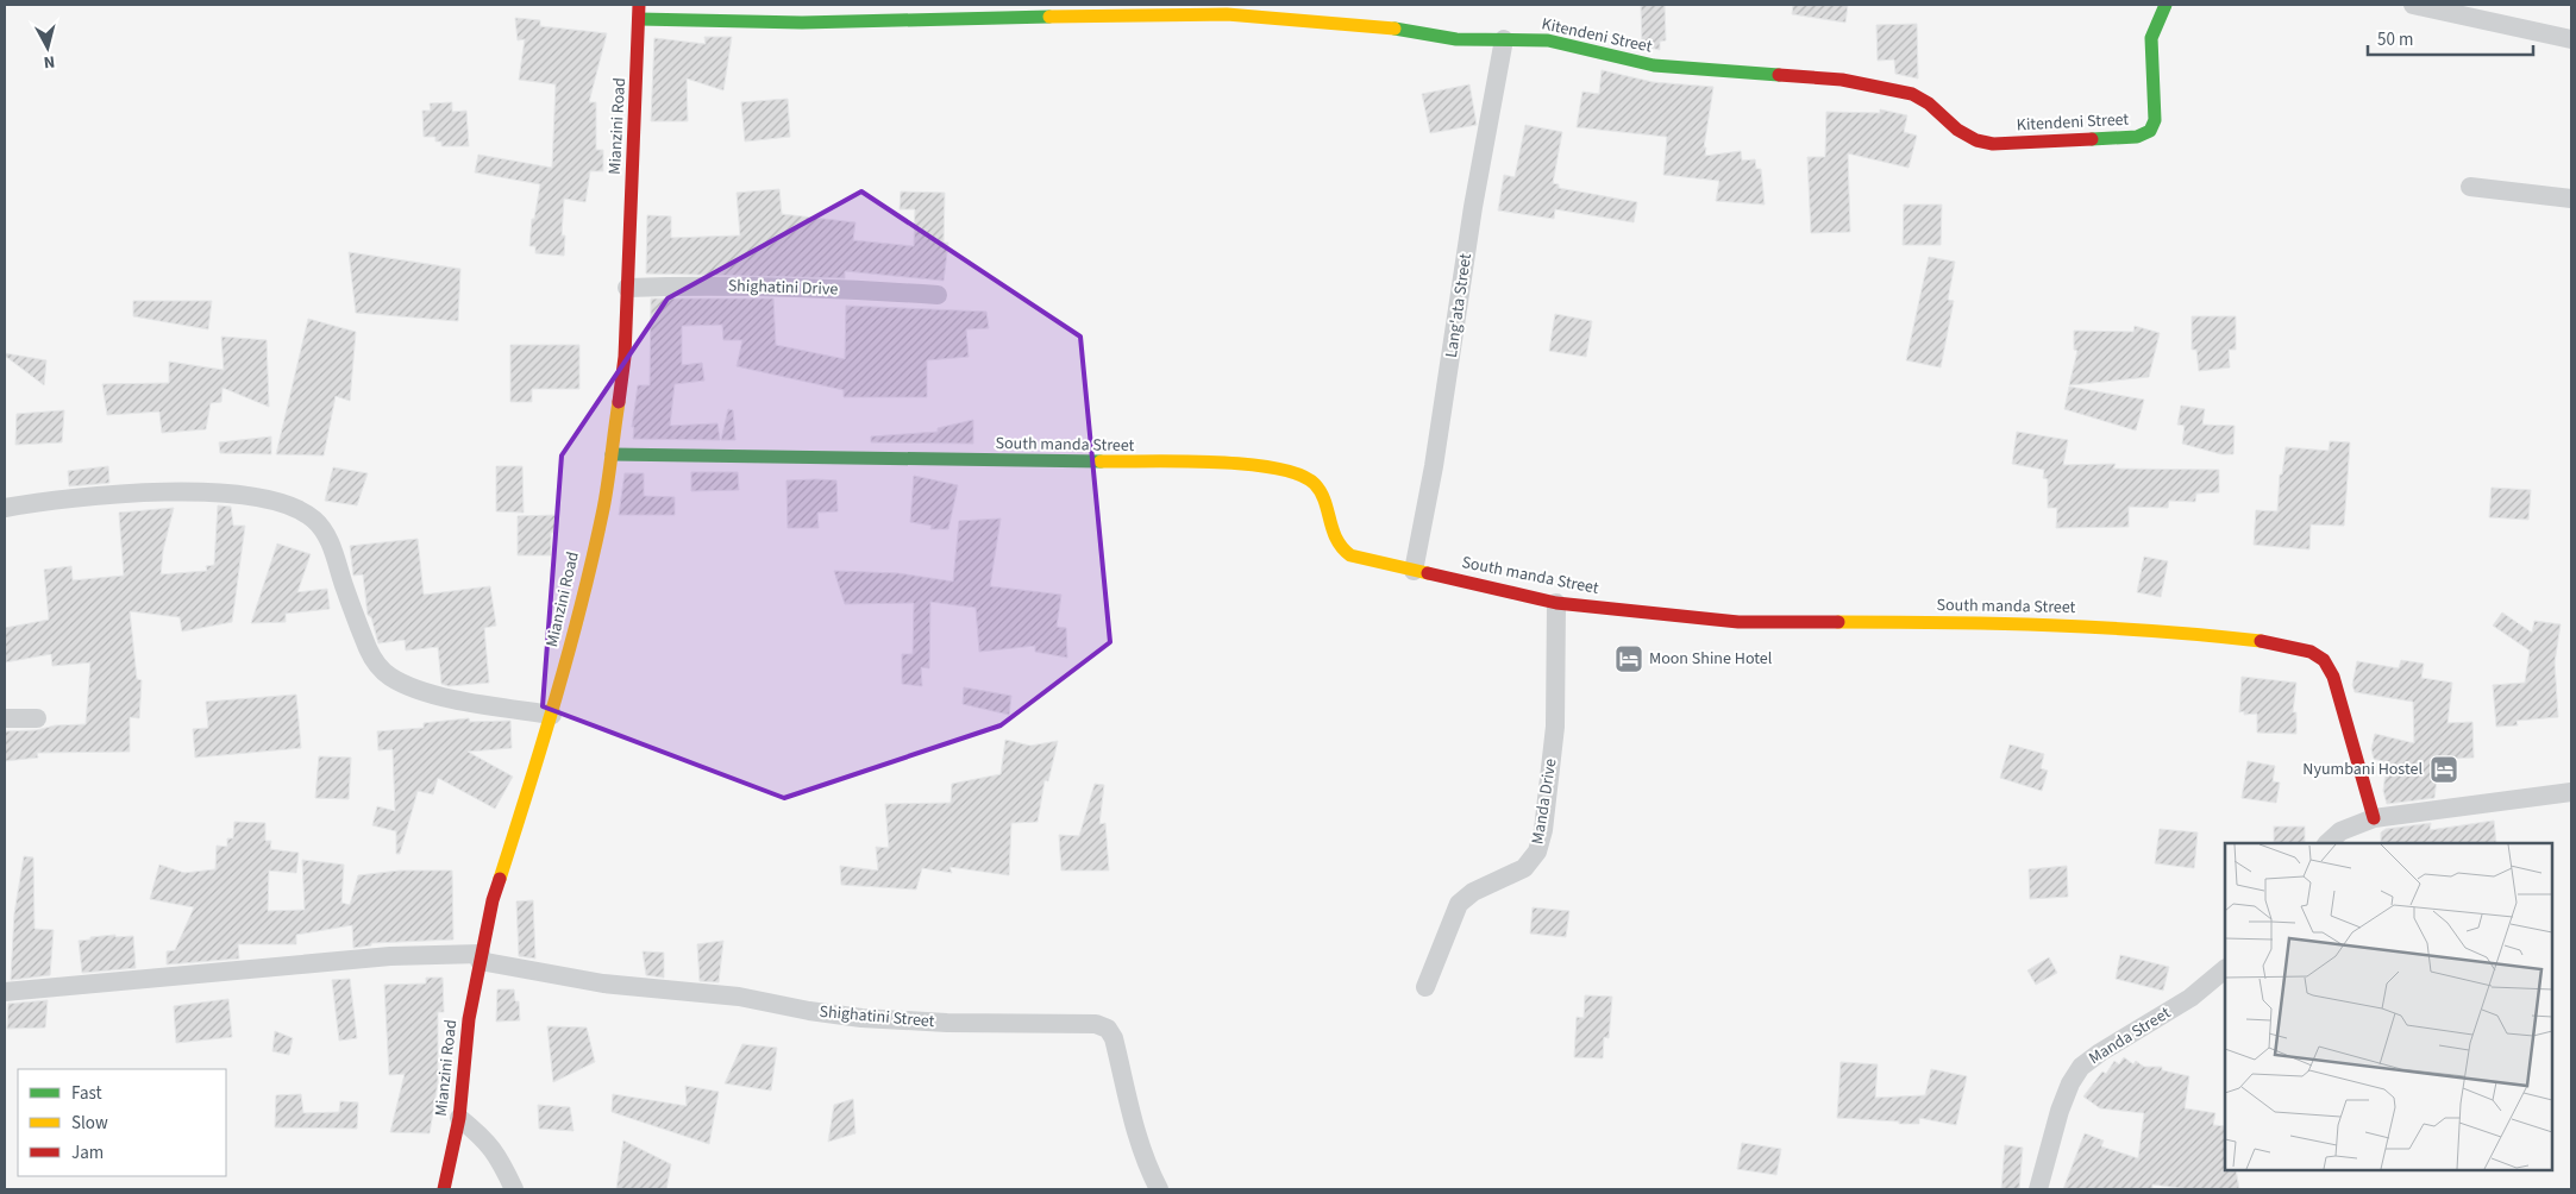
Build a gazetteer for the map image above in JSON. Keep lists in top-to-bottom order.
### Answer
{
  "streets": {
    "street": [
      "Kitendeni Street",
      "Mianzini Road",
      "Shighatini Drive",
      "Lang'ata Street",
      "South manda Street",
      "Manda Drive",
      "Shighatini Street",
      "Manda Street"
    ]
  },
  "crossings": [
    ["Kitendeni Street", "Mianzini Road"],
    ["Kitendeni Street", "Lang'ata Street"],
    ["Mianzini Road", "Shighatini Drive"],
    ["Mianzini Road", "South manda Street"],
    ["Mianzini Road", "Shighatini Street"],
    ["Lang'ata Street", "South manda Street"],
    ["South manda Street", "Manda Drive"]
  ],
  "places": {
    "hotel": ["Moon Shine Hotel", "Nyumbani Hostel"]
  },
  "legend": ["Fast", "Slow", "Jam"],
  "scale_bar": "50 m",
  "north": "bottom"
}
